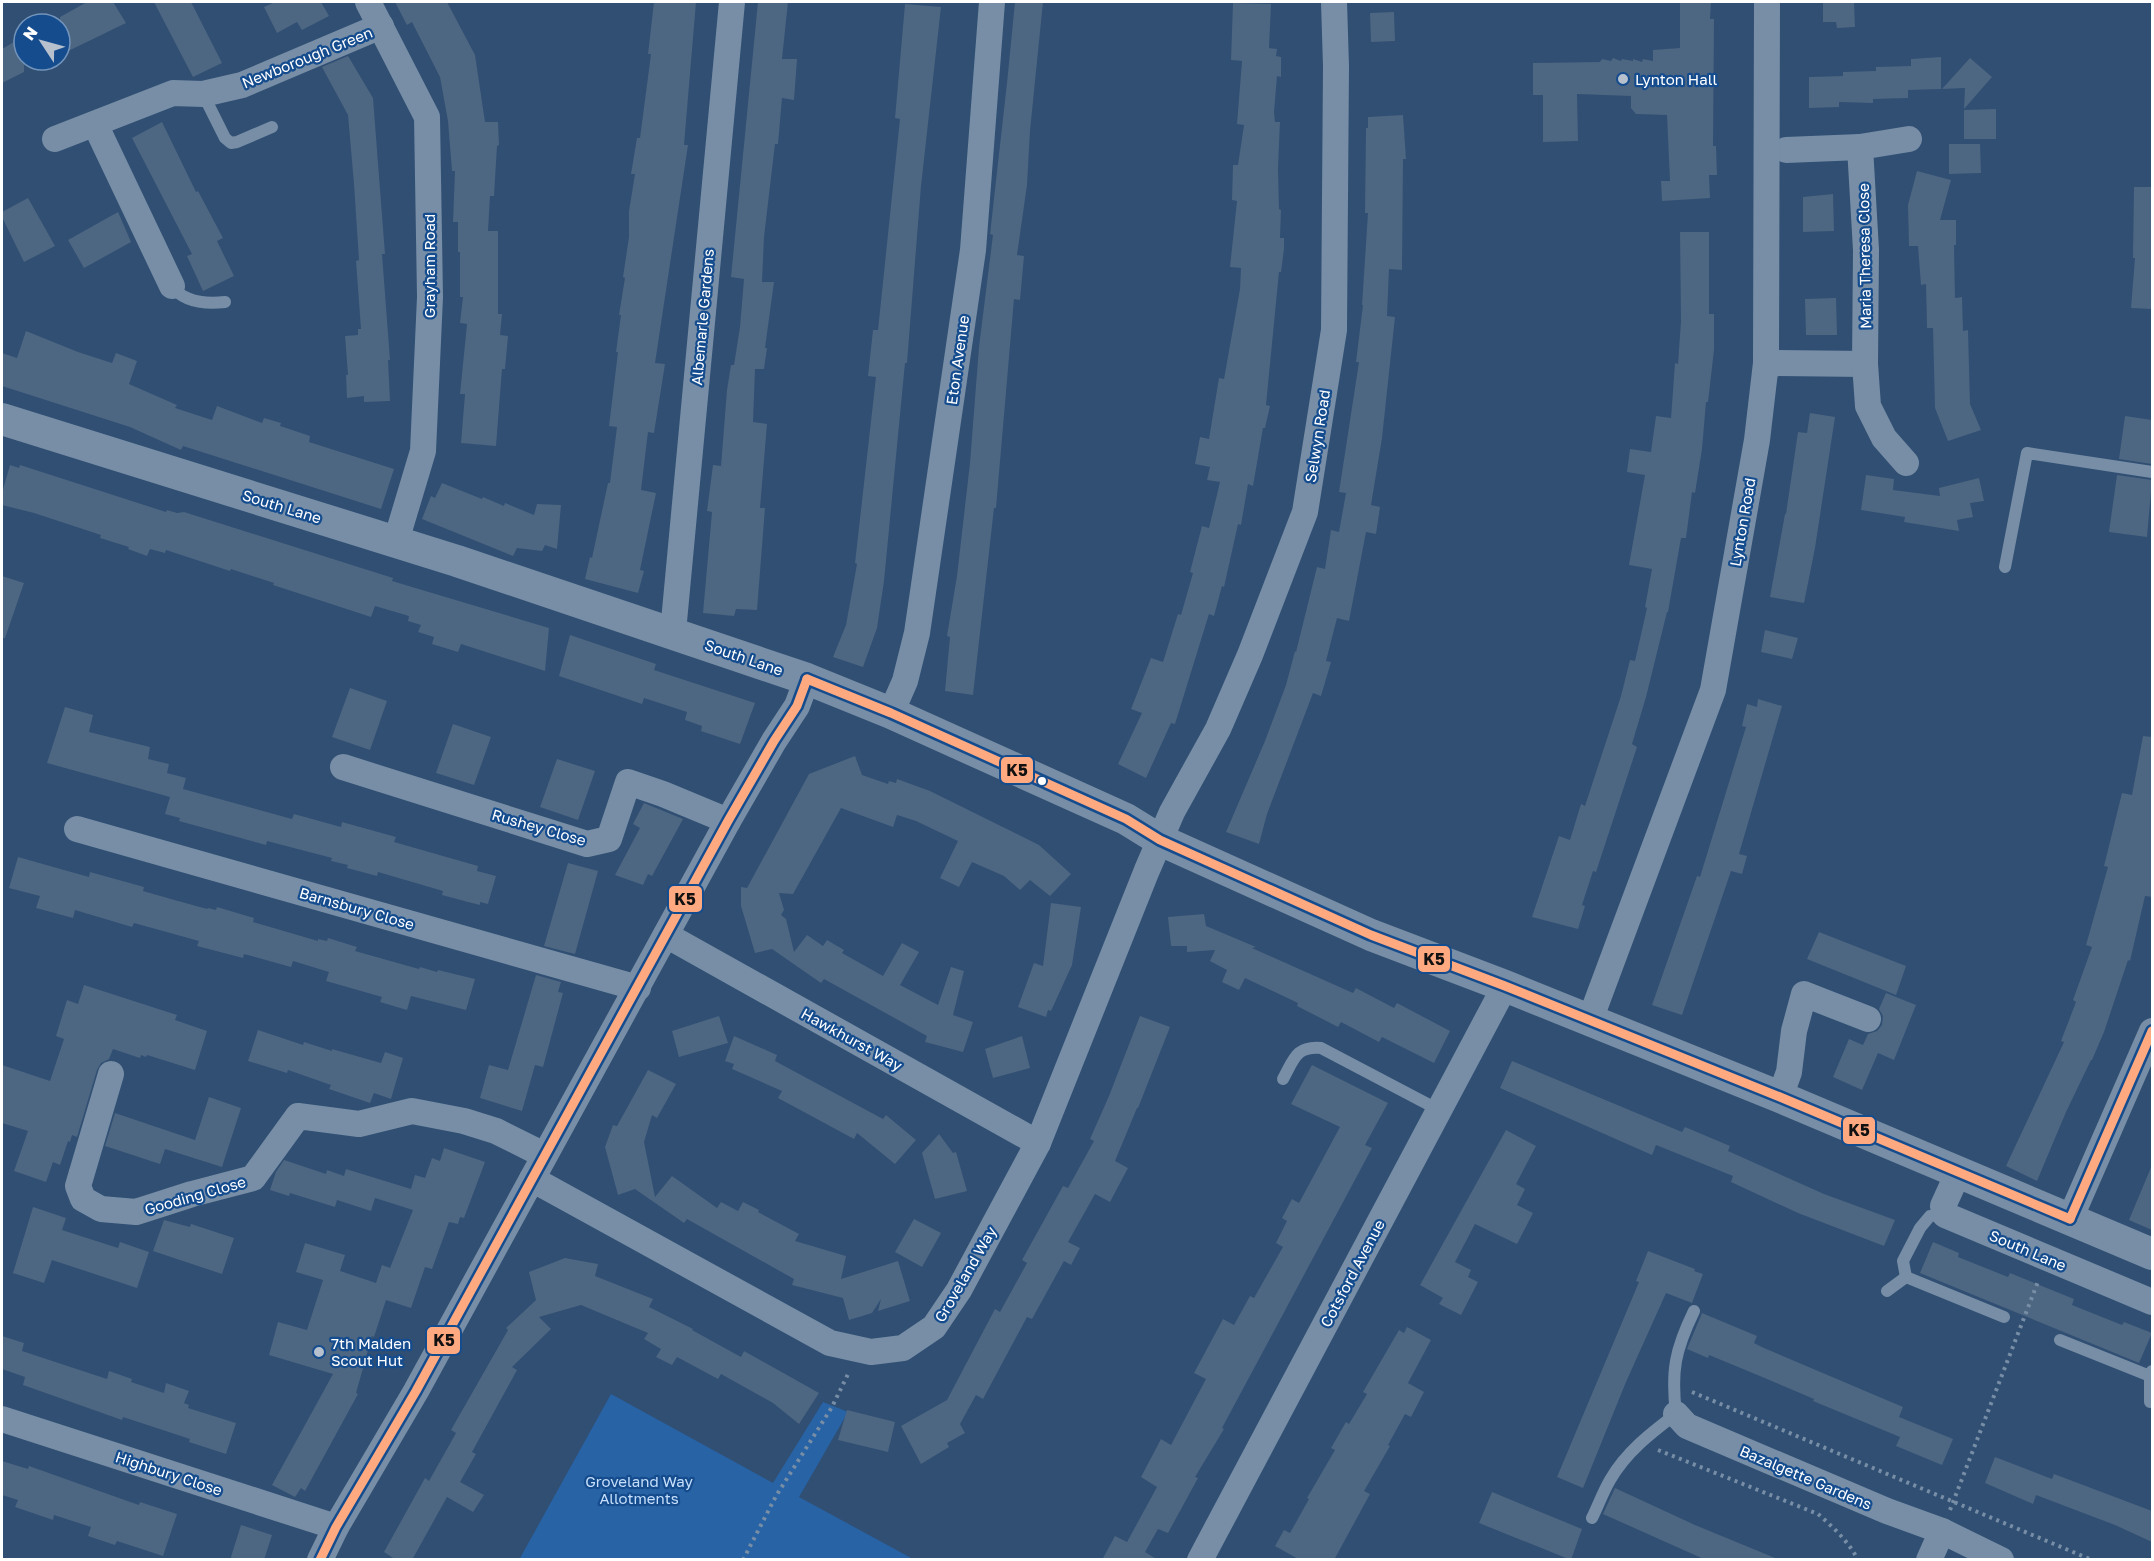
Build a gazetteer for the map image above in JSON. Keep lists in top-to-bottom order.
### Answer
{
  "streets": {
    "street": [
      "Newborough Green",
      "Maria Theresa Close",
      "Grayham Road",
      "Albemarle Gardens",
      "Eton Avenue",
      "Selwyn Road",
      "South Lane",
      "Lynton Road",
      "Rushey Close",
      "Barnsbury Close",
      "Hawkhurst Way",
      "Gooding Close",
      "Cotsford Avenue",
      "Groveland Way",
      "Highbury Close",
      "Bazalgette Gardens"
    ]
  },
  "crossings": [
    ["Newborough Green", "Grayham Road"],
    ["Grayham Road", "South Lane"],
    ["Albemarle Gardens", "South Lane"],
    ["Eton Avenue", "South Lane"],
    ["Selwyn Road", "South Lane"],
    ["Selwyn Road", "Groveland Way"],
    ["South Lane", "Lynton Road"],
    ["South Lane", "Cotsford Avenue"],
    ["South Lane", "Groveland Way"],
    ["Hawkhurst Way", "Groveland Way"]
  ],
  "parks": ["Groveland Way Allotments"],
  "places": ["Lynton Hall", "7th Malden Scout Hut"],
  "lines": ["transit line K5"],
  "north": "top left"
}
